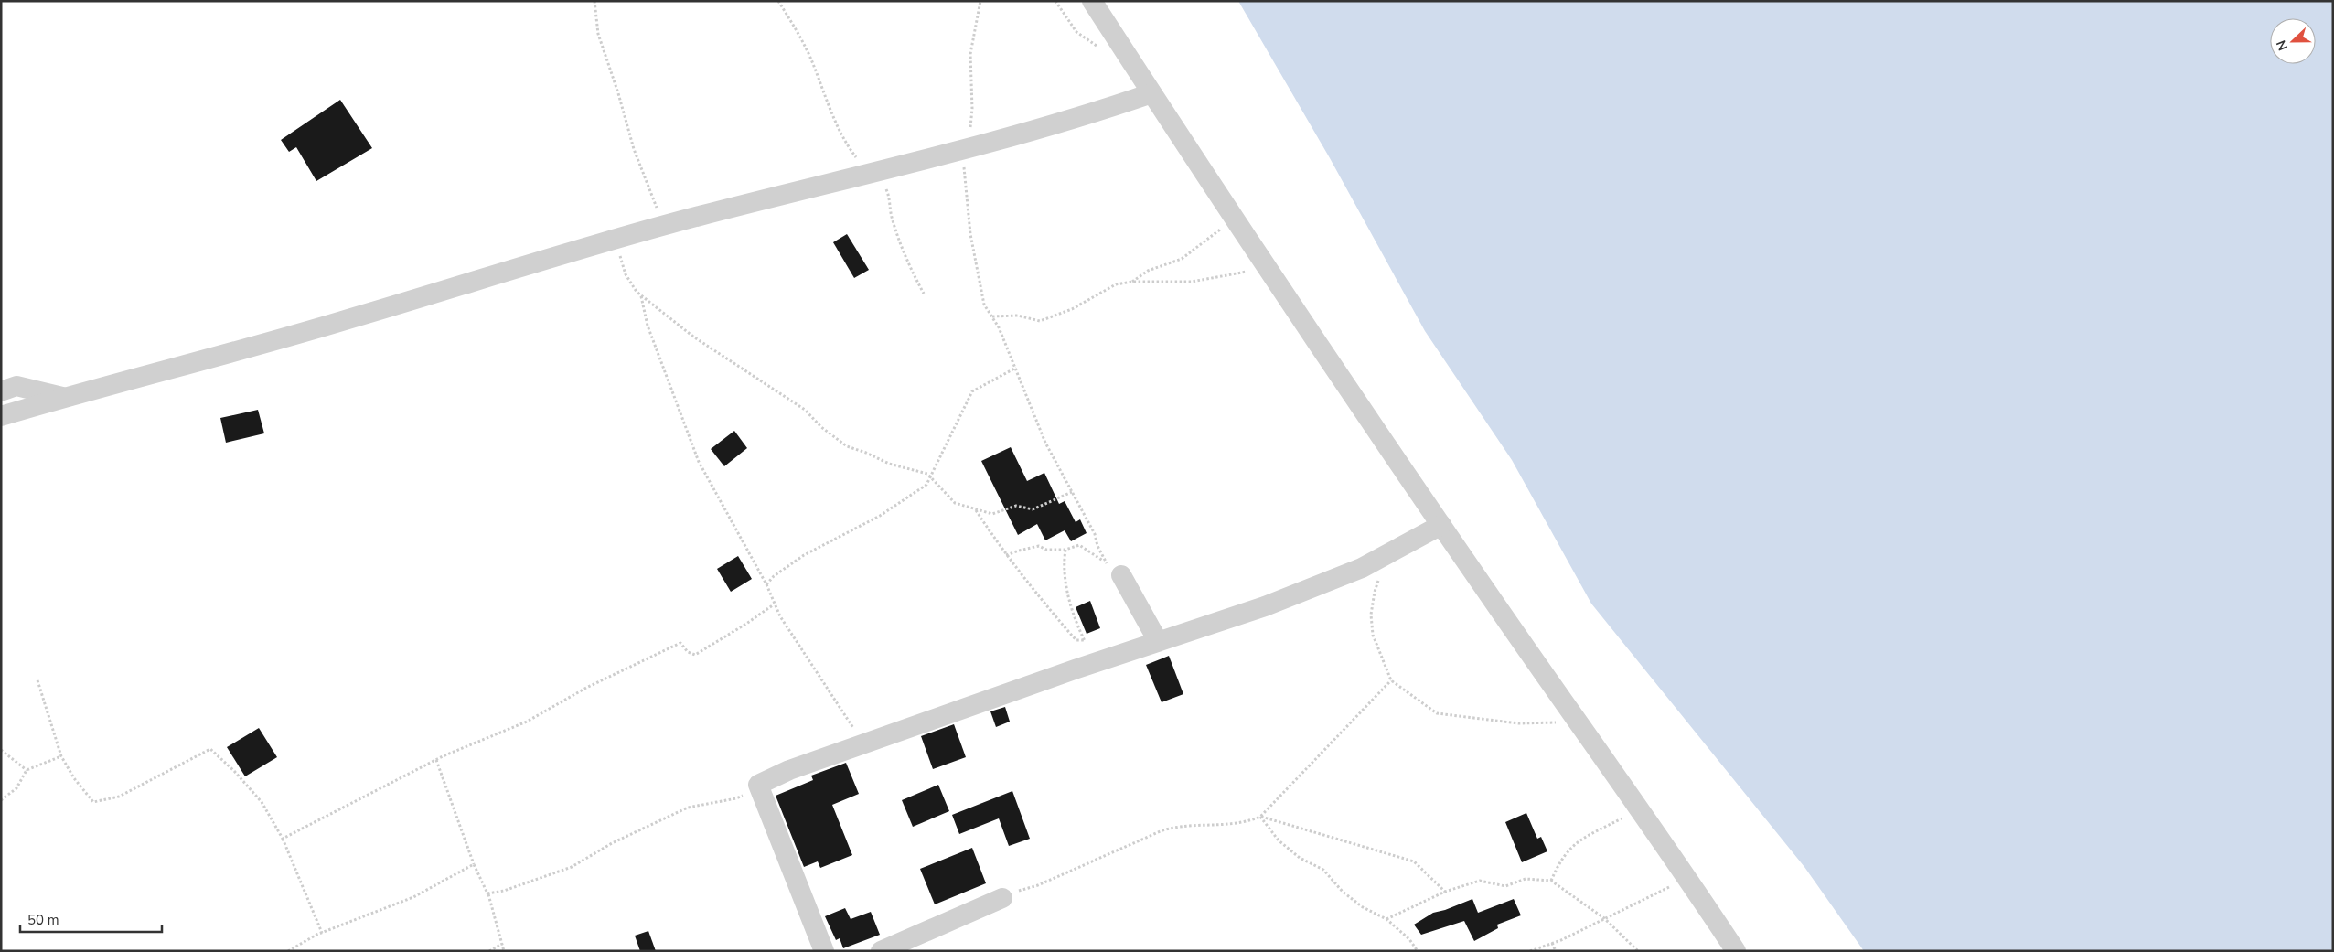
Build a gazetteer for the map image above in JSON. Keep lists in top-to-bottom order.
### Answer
{
  "scale_bar": "50 m",
  "north": "left"
}
